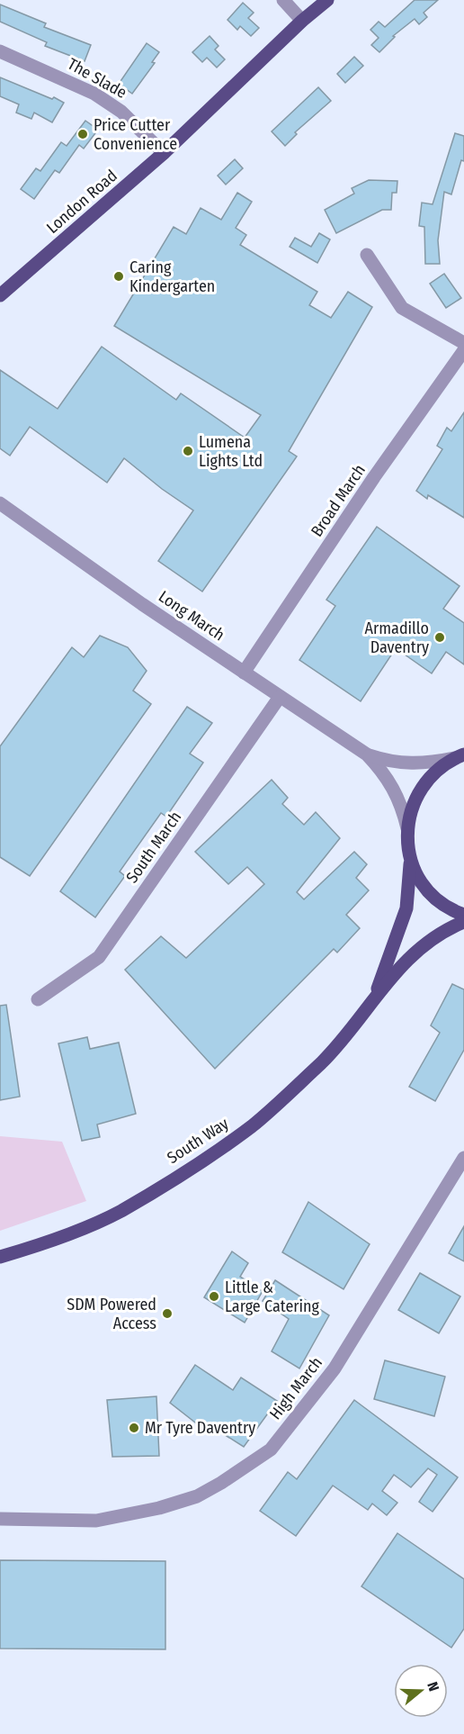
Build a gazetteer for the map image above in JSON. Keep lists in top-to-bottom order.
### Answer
{
  "streets": {
    "main road": ["London Road", "South Way"],
    "street": [
      "The Slade",
      "Broad March",
      "Long March",
      "South March",
      "High March"
    ]
  },
  "crossings": [
    ["The Slade", "London Road"],
    ["Broad March", "Long March"],
    ["Long March", "South March"],
    ["Long March", "South Way"]
  ],
  "places": [
    "Price Cutter Convenience",
    "Caring Kindergarten",
    "Lumena Lights Ltd",
    "Armadillo Daventry",
    "Little & Large Catering",
    "SDM Powered Access",
    "Mr Tyre Daventry"
  ],
  "north": "right"
}
